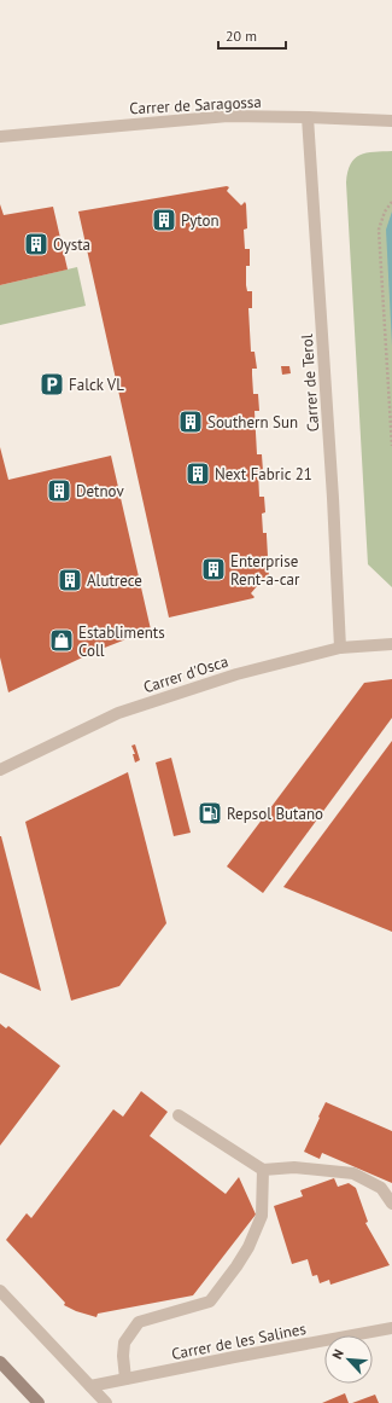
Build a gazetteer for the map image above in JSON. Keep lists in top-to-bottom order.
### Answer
{
  "streets": {
    "street": [
      "Carrer de Saragossa",
      "Carrer de Terol",
      "Carrer d'Osca",
      "Carrer de les Salines"
    ]
  },
  "crossings": [
    ["Carrer de Saragossa", "Carrer de Terol"],
    ["Carrer de Terol", "Carrer d'Osca"]
  ],
  "places": {
    "building": [
      "Pyton",
      "Oysta",
      "Southern Sun",
      "Next Fabric 21",
      "Detnov",
      "Enterprise Rent-a-car",
      "Alutrece"
    ],
    "parking": ["Falck VL"],
    "shop": ["Establiments Coll"],
    "fuel station": ["Repsol Butano"]
  },
  "scale_bar": "20 m",
  "north": "top left"
}
